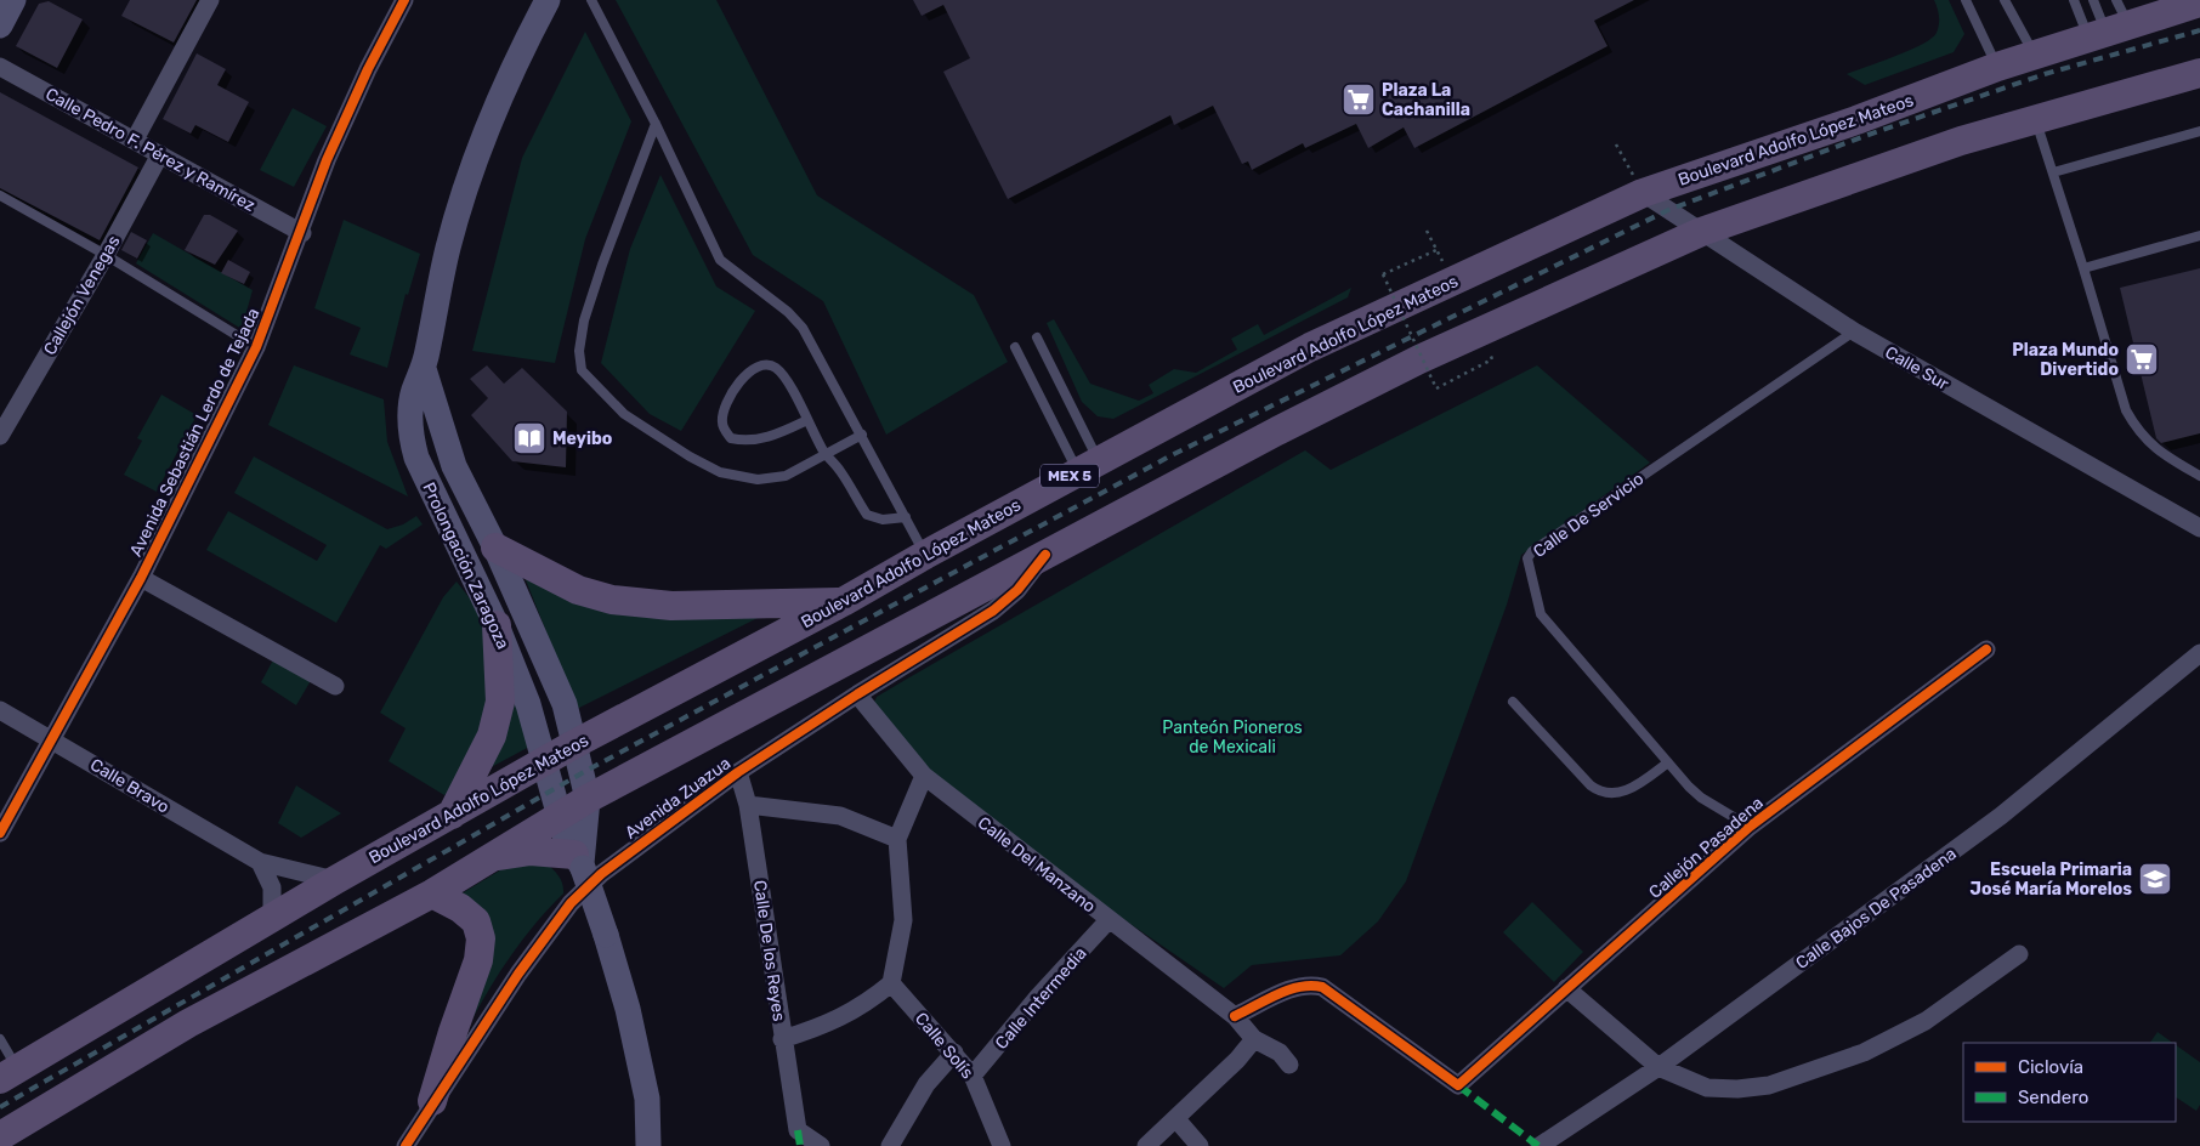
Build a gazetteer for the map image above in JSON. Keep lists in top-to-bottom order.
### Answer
{
  "streets": {
    "main road": ["Boulevard Adolfo López Mateos", "MEX 5", "Prolongación Zaragoza"],
    "street": [
      "Calle Pedro F. Pérez y Ramírez",
      "Callejón Venegas",
      "Calle Sur",
      "Avenida Sebastián Lerdo de Tejada",
      "Calle Bravo",
      "Avenida Zuazua",
      "Callejón Pasadena",
      "Calle Del Manzano",
      "Calle Bajos De Pasadena",
      "Calle De los Reyes",
      "Calle Intermedia",
      "Calle Solís"
    ],
    "lane": ["Calle De Servicio"]
  },
  "crossings": [
    ["Boulevard Adolfo López Mateos", "Calle Sur"],
    ["Boulevard Adolfo López Mateos", "Prolongación Zaragoza"],
    ["Boulevard Adolfo López Mateos", "Calle Bravo"],
    ["Calle Pedro F. Pérez y Ramírez", "Callejón Venegas"],
    ["Calle Pedro F. Pérez y Ramírez", "Avenida Sebastián Lerdo de Tejada"],
    ["Calle Sur", "Calle De Servicio"],
    ["Avenida Sebastián Lerdo de Tejada", "Calle Bravo"],
    ["Calle De Servicio", "Callejón Pasadena"],
    ["Avenida Zuazua", "Calle Del Manzano"],
    ["Avenida Zuazua", "Calle De los Reyes"],
    ["Callejón Pasadena", "Calle Del Manzano"],
    ["Calle Del Manzano", "Calle Intermedia"],
    ["Calle Intermedia", "Calle Solís"]
  ],
  "parks": ["Panteón Pioneros de Mexicali"],
  "places": {
    "supermarket": ["Plaza La Cachanilla", "Plaza Mundo Divertido"],
    "library": ["Meyibo"],
    "school or university": ["Escuela Primaria José María Morelos"]
  },
  "legend": ["Ciclovía", "Sendero"]
}
